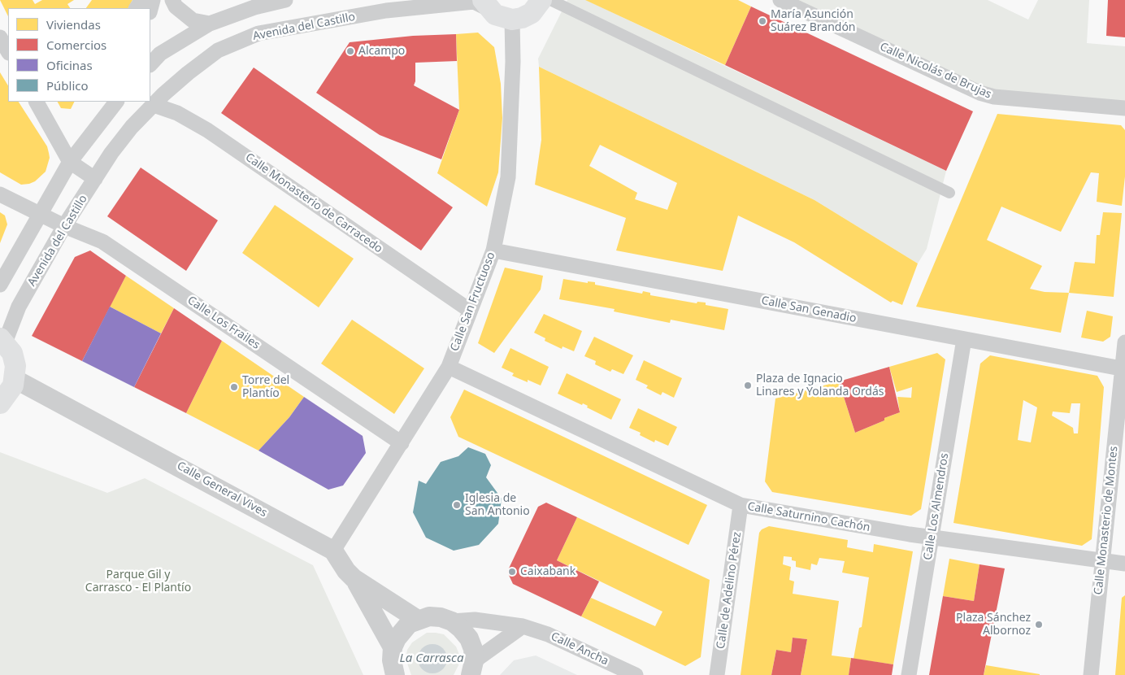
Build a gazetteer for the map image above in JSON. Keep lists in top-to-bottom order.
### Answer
{
  "streets": {
    "street": [
      "Avenida del Castillo",
      "Calle Nicolás de Brujas",
      "Calle Monasterio de Carracedo",
      "Calle San Fructuoso",
      "Calle San Genadio",
      "Calle Los Frailes",
      "Calle General Vives",
      "Calle Los Almendros",
      "Calle Saturnino Cachón",
      "Calle Monasterio de Montes",
      "Calle de Adelino Pérez",
      "Calle Ancha"
    ]
  },
  "crossings": [
    ["Avenida del Castillo", "Calle Monasterio de Carracedo"],
    ["Avenida del Castillo", "Calle Los Frailes"],
    ["Calle Monasterio de Carracedo", "Calle San Fructuoso"],
    ["Calle San Fructuoso", "Calle San Genadio"],
    ["Calle San Fructuoso", "Calle Los Frailes"],
    ["Calle San Fructuoso", "Calle General Vives"],
    ["Calle San Fructuoso", "Calle Saturnino Cachón"],
    ["Calle San Genadio", "Calle Los Almendros"],
    ["Calle San Genadio", "Calle Monasterio de Montes"],
    ["Calle Los Almendros", "Calle Saturnino Cachón"],
    ["Calle Saturnino Cachón", "Calle Monasterio de Montes"],
    ["Calle Saturnino Cachón", "Calle de Adelino Pérez"]
  ],
  "water": ["La Carrasca"],
  "parks": ["Parque Gil y Carrasco - El Plantío"],
  "places": [
    "María Asunción Suárez Brandón",
    "Alcampo",
    "Plaza de Ignacio Linares y Yolanda Ordás",
    "Torre del Plantío",
    "Iglesia de San Antonio",
    "Caixabank",
    "Plaza Sánchez Albornoz"
  ],
  "legend": [
    "Viviendas",
    "Comercios",
    "Oficinas",
    "Público"
  ]
}
